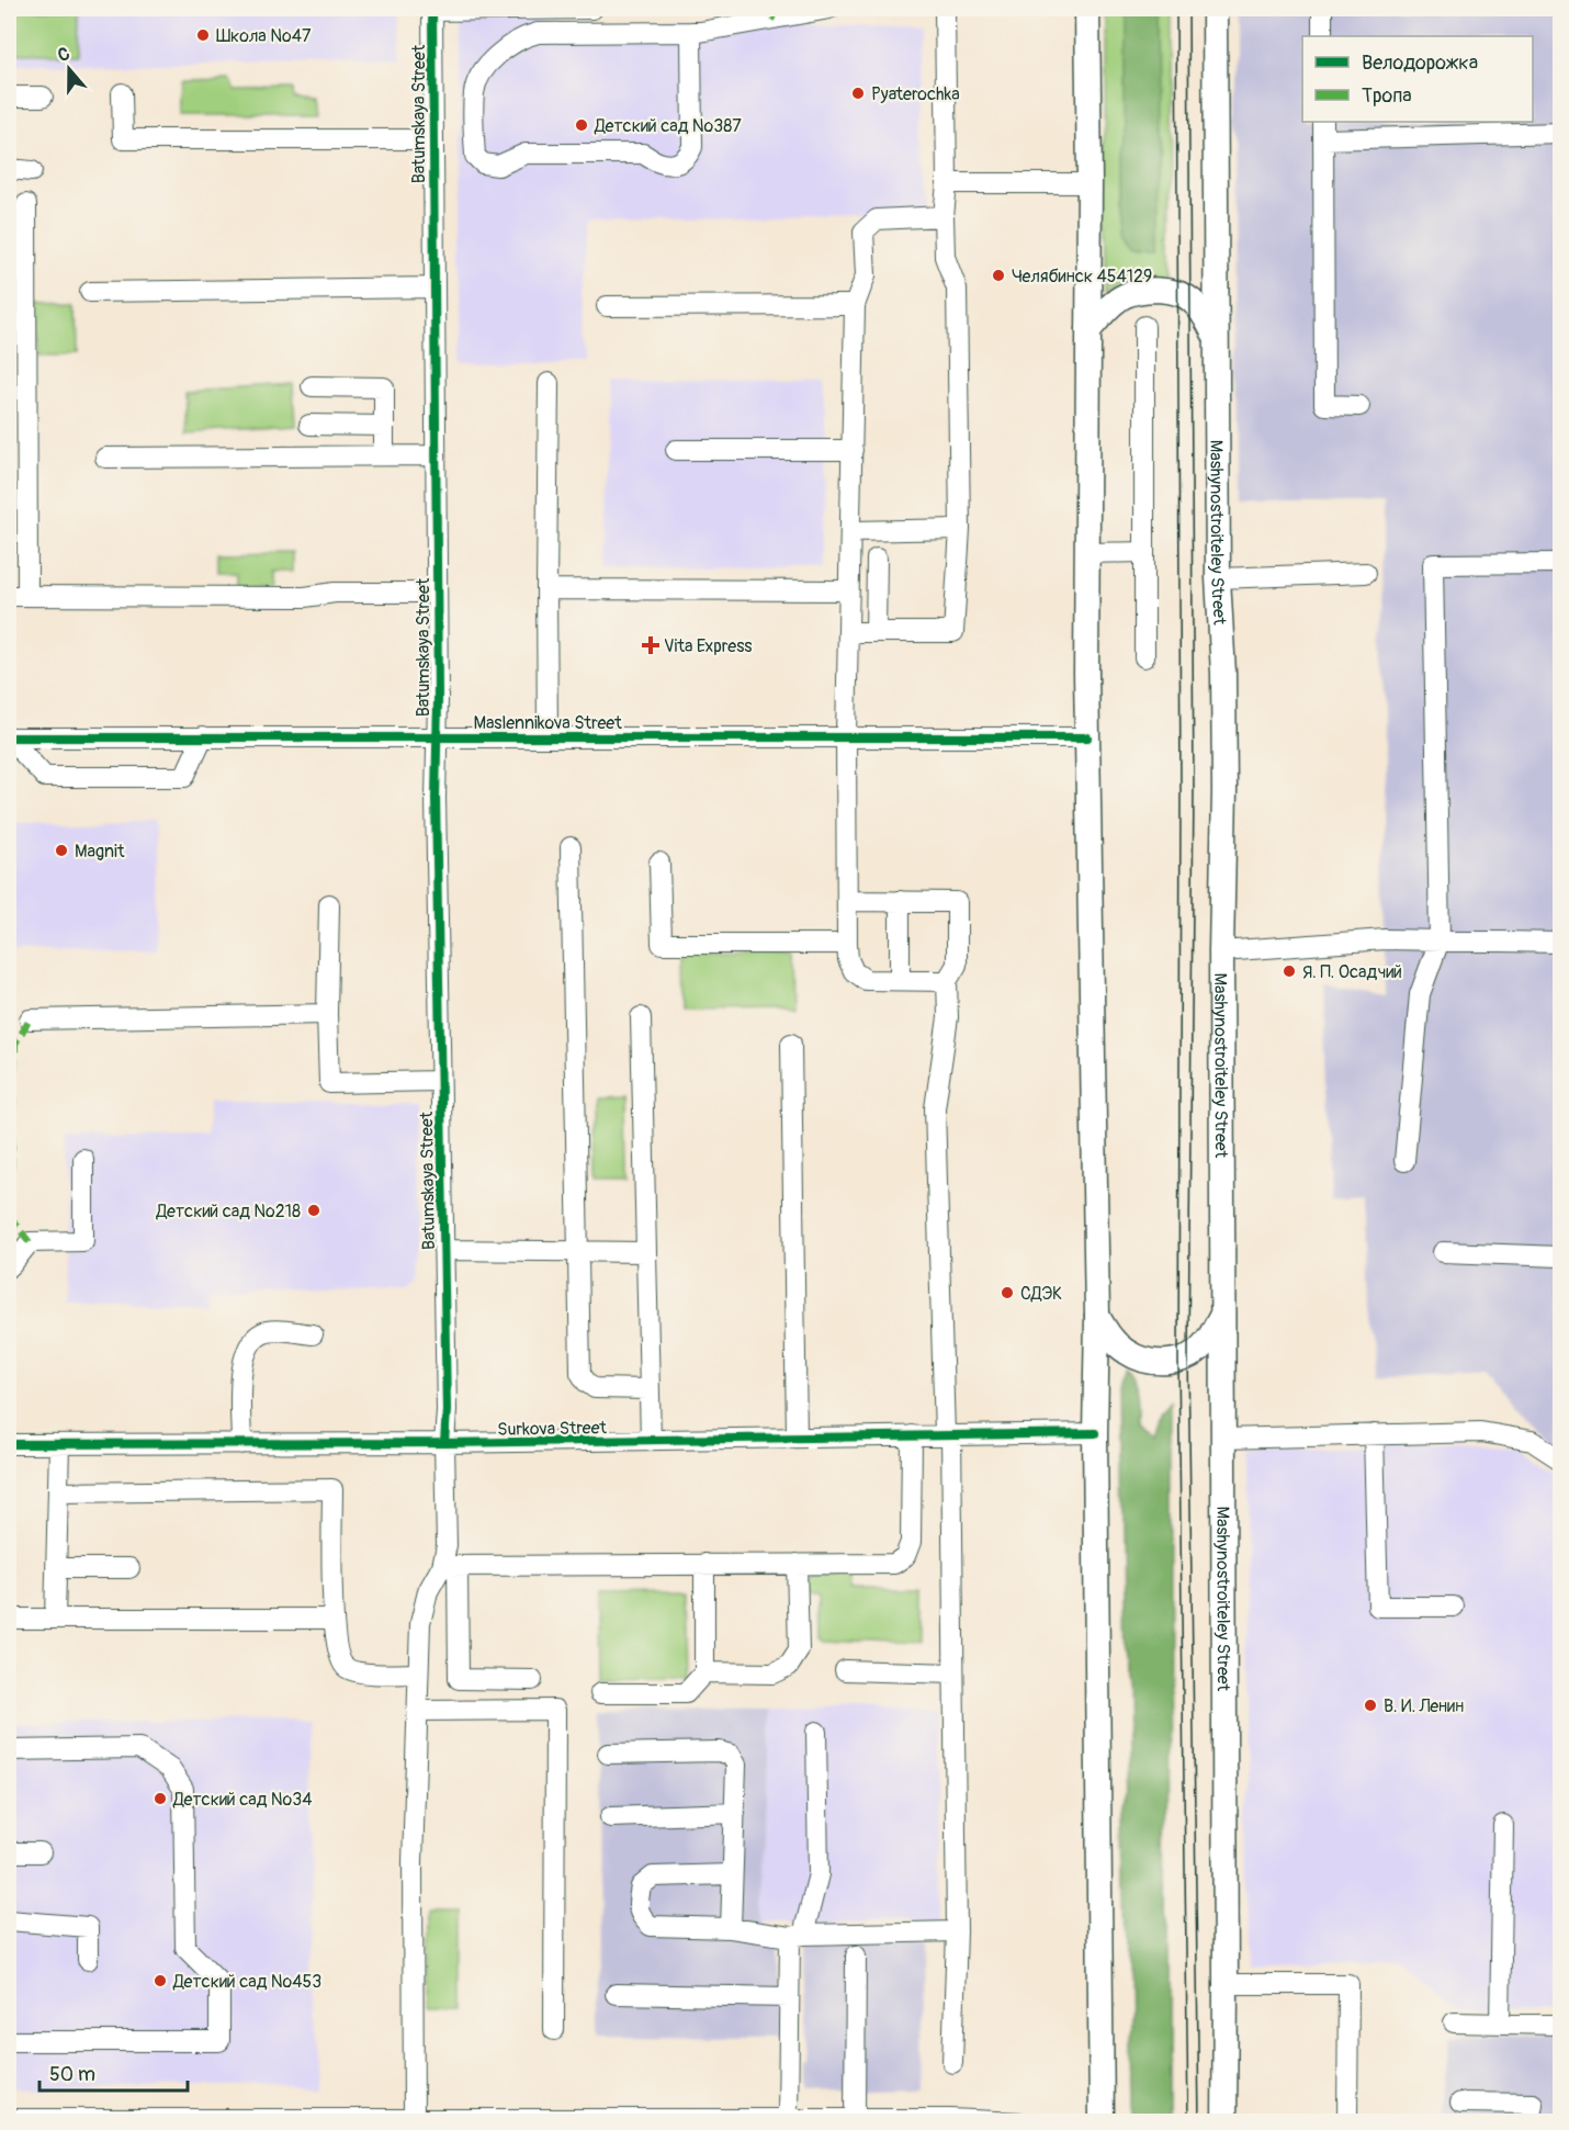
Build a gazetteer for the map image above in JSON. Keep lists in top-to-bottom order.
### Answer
{
  "streets": {
    "main road": ["Mashynostroiteley Street"],
    "street": ["Batumskaya Street", "Maslennikova Street", "Surkova Street"]
  },
  "crossings": [
    ["Batumskaya Street", "Maslennikova Street"],
    ["Batumskaya Street", "Surkova Street"]
  ],
  "places": {
    "other": [
      "Школа №47",
      "Pyaterochka",
      "Детский сад №387",
      "Челябинск 454129",
      "Magnit",
      "Я. П. Осадчий",
      "Детский сад №218",
      "СДЭК",
      "В. И. Ленин",
      "Детский сад №34",
      "Детский сад №453"
    ],
    "health": ["Vita Express"]
  },
  "legend": ["Велодорожка", "Тропа"],
  "scale_bar": "50 m",
  "north": "top"
}
